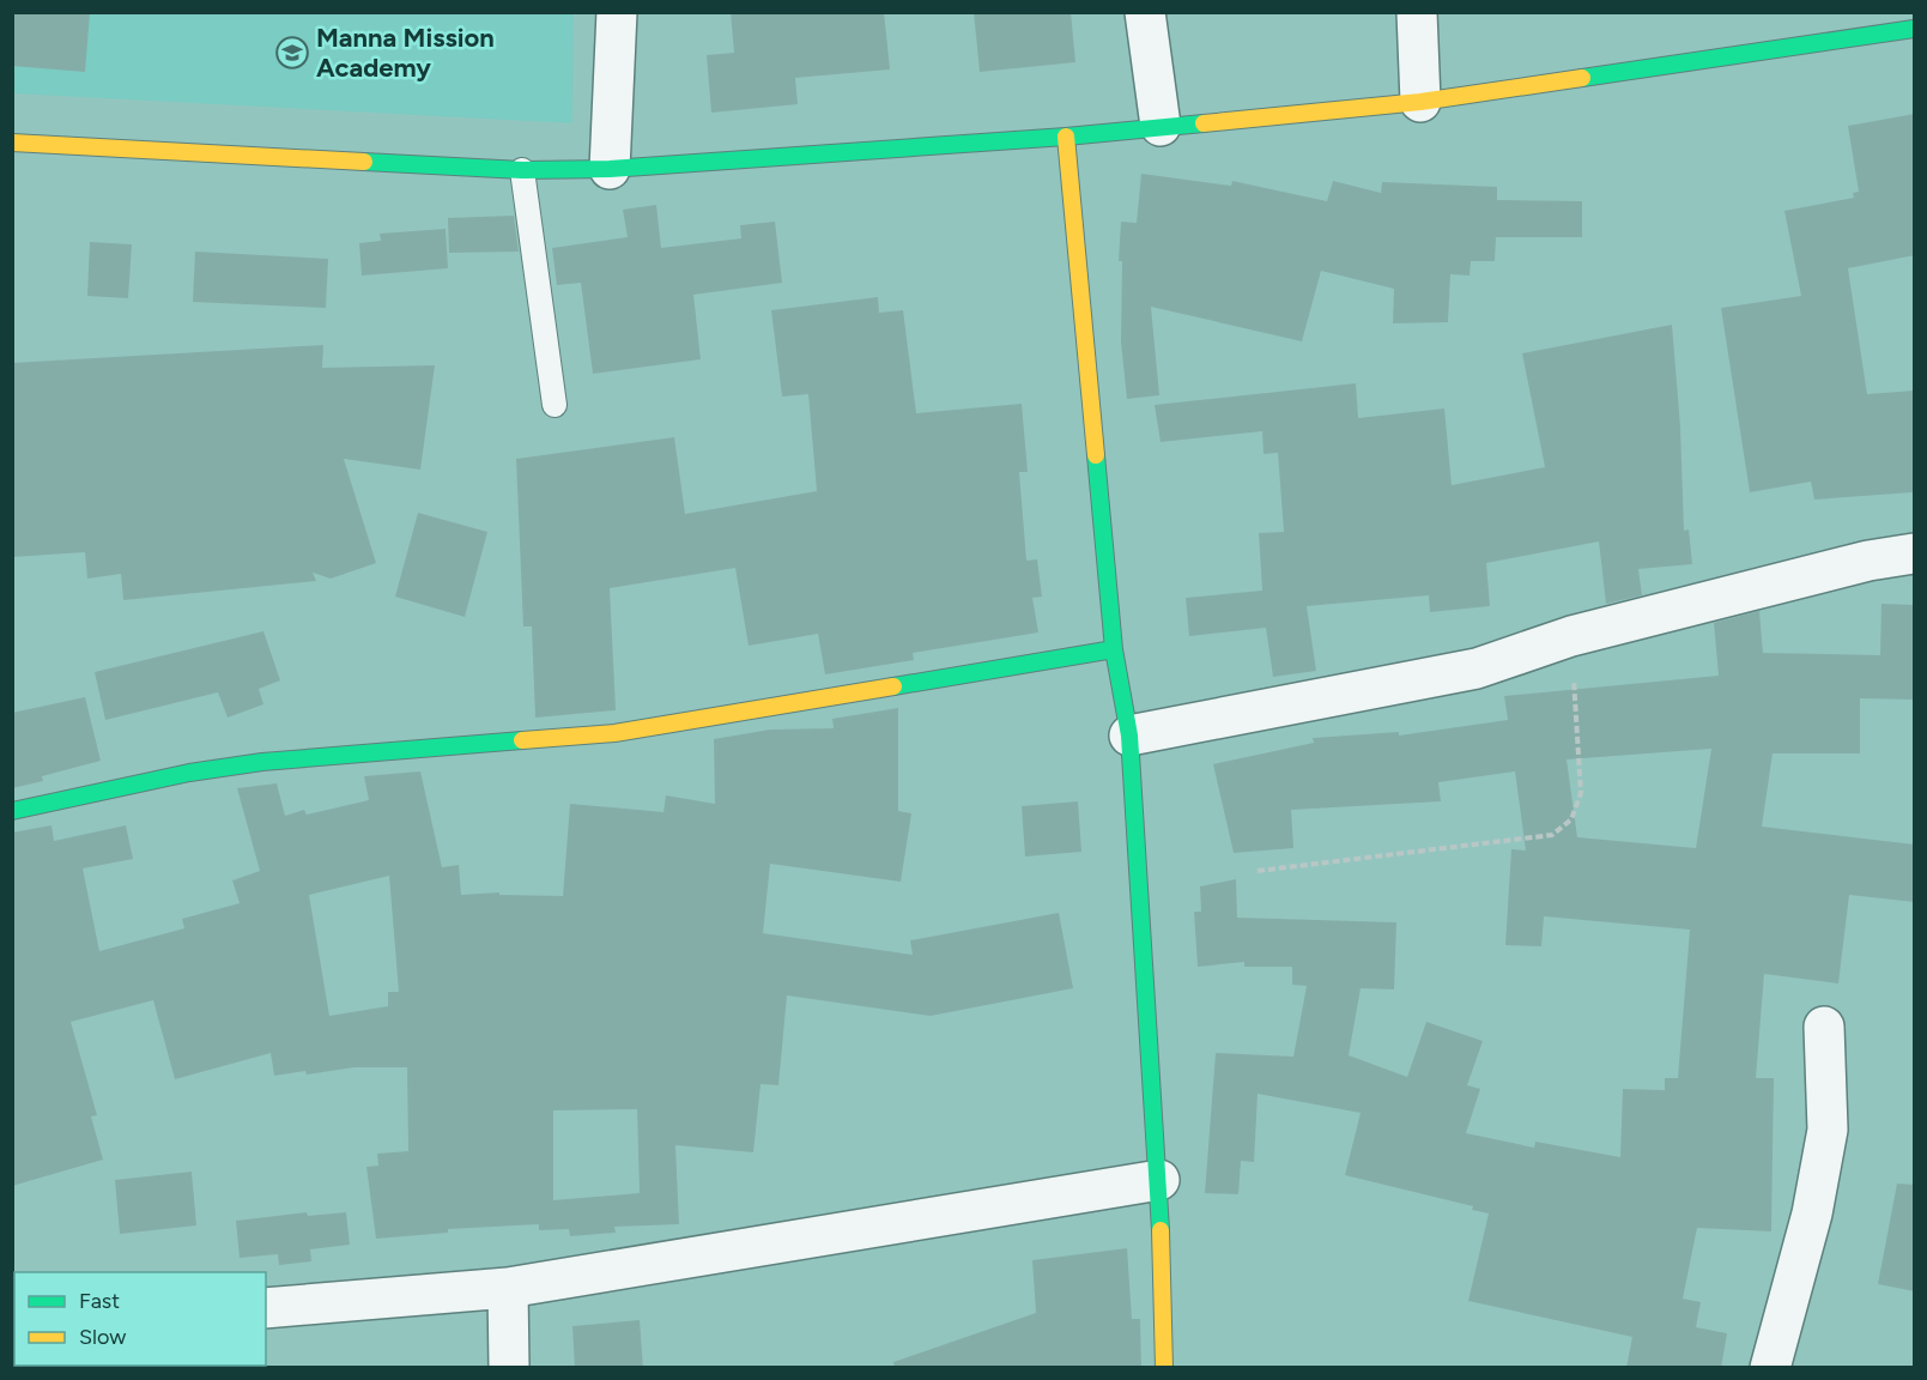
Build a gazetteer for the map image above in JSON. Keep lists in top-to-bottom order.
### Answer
{
  "places": {
    "school or university": ["Manna Mission Academy"]
  },
  "legend": ["Fast", "Slow"]
}
